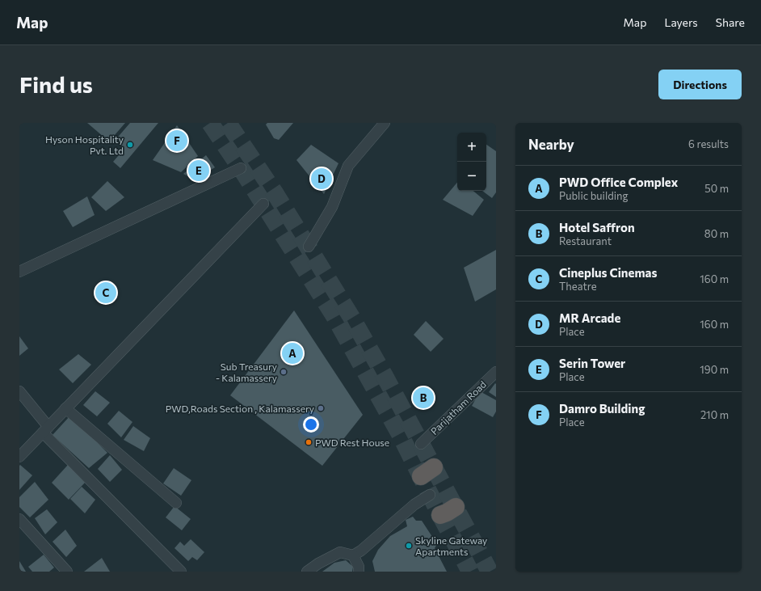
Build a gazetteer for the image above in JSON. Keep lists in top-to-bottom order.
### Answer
{
  "streets": {
    "street": ["Parijatham Road"]
  },
  "places": [
    "Hyson Hospitality Pvt. Ltd",
    "Sub Treasury - Kalamassery",
    "PWD,Roads Section , Kalamassery",
    "PWD Rest House",
    "Skyline Gateway Apartments"
  ],
  "page": {
    "header": "Map",
    "nav": ["Map", "Layers", "Share"],
    "buttons": "Directions",
    "title": "Find us",
    "heading": ["Nearby", "6 results"],
    "pins": [
      "F",
      "E",
      "D",
      "C",
      "A",
      "B"
    ],
    "map_buttons": ["+", "−"],
    "list": [
      {
        "mark": "A",
        "name": "PWD Office Complex",
        "note": "Public building",
        "value": "50 m"
      },
      {
        "mark": "B",
        "name": "Hotel Saffron",
        "note": "Restaurant",
        "value": "80 m"
      },
      {
        "mark": "C",
        "name": "Cineplus Cinemas",
        "note": "Theatre",
        "value": "160 m"
      },
      {
        "mark": "D",
        "name": "MR Arcade",
        "note": "Place",
        "value": "160 m"
      },
      {
        "mark": "E",
        "name": "Serin Tower",
        "note": "Place",
        "value": "190 m"
      },
      {
        "mark": "F",
        "name": "Damro Building",
        "note": "Place",
        "value": "210 m"
      }
    ]
  }
}
